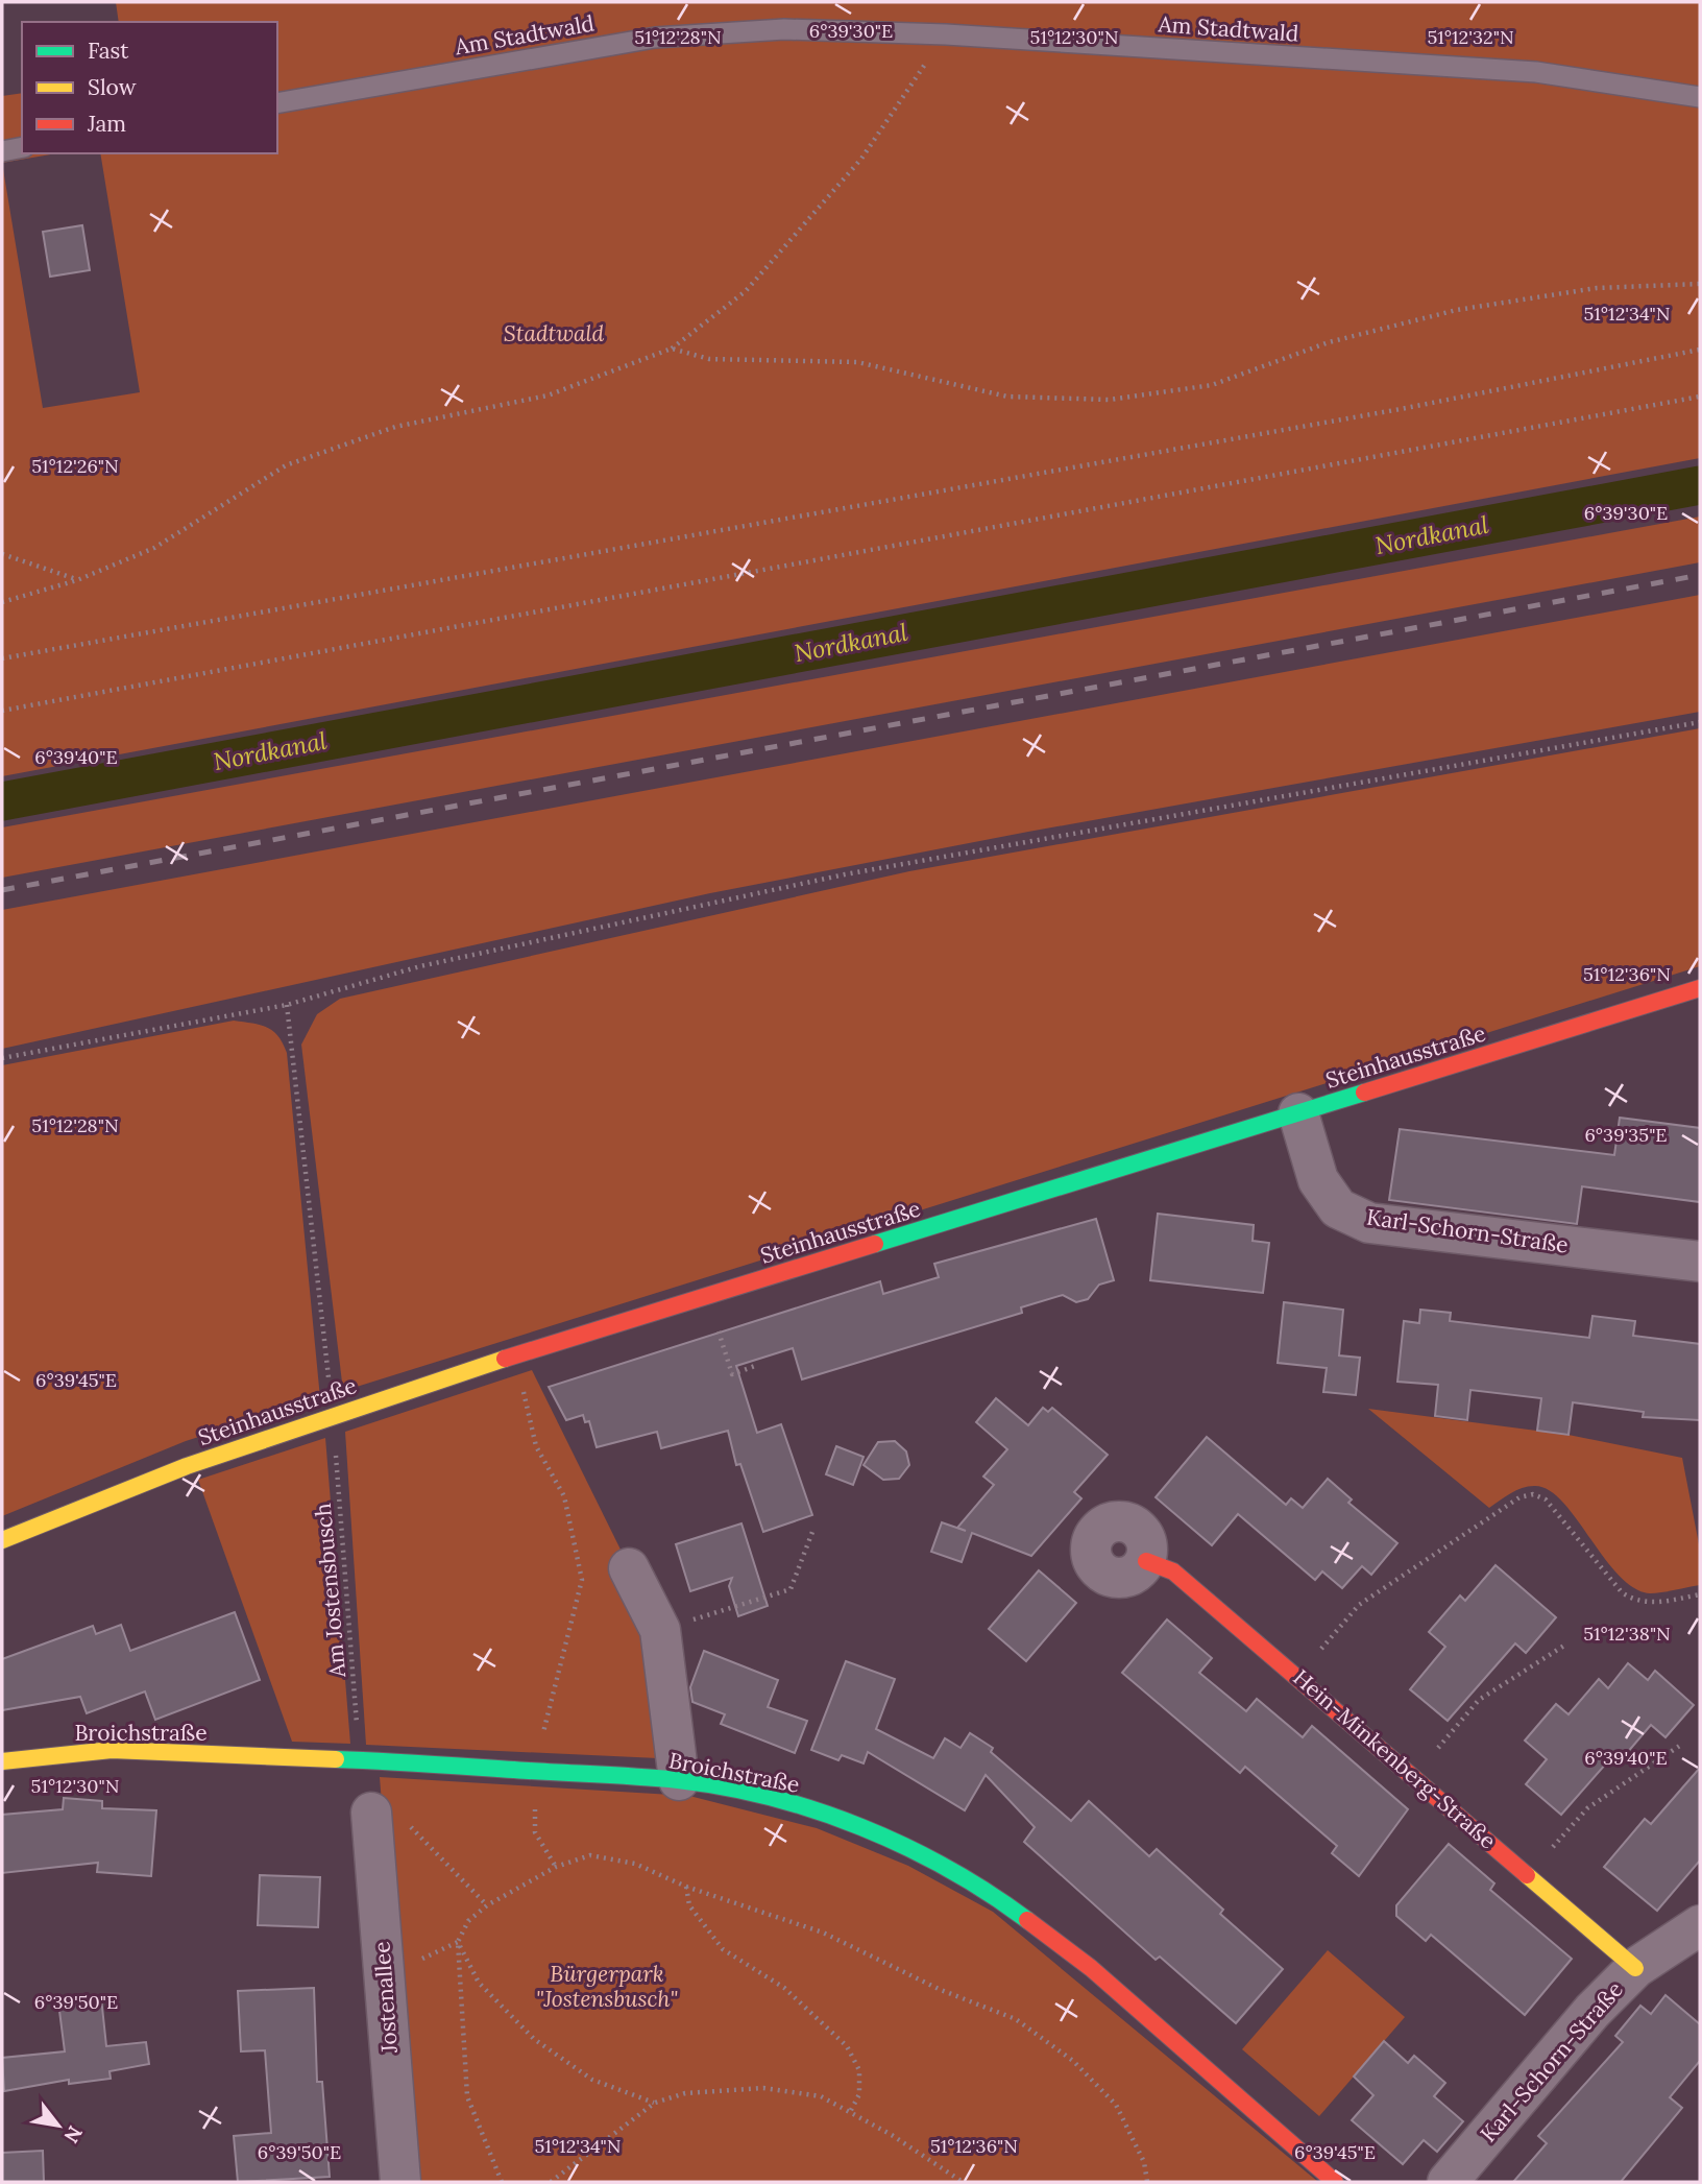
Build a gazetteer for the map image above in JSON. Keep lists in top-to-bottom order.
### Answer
{
  "streets": {
    "street": [
      "Steinhausstraße",
      "Karl-Schorn-Straße",
      "Broichstraße",
      "Hein-Minkenberg-Straße",
      "Jostenallee"
    ],
    "lane": ["Am Stadtwald"],
    "path": ["Am Jostensbusch"]
  },
  "crossings": [
    ["Steinhausstraße", "Karl-Schorn-Straße"],
    ["Steinhausstraße", "Am Jostensbusch"],
    ["Karl-Schorn-Straße", "Hein-Minkenberg-Straße"],
    ["Am Jostensbusch", "Broichstraße"]
  ],
  "water": ["Nordkanal"],
  "parks": ["Stadtwald", "Bürgerpark \"Jostensbusch\""],
  "legend": ["Fast", "Slow", "Jam"],
  "north": "bottom right",
  "coordinates": [
    "6°39'30\"E",
    "51°12'28\"N",
    "51°12'30\"N",
    "51°12'32\"N",
    "51°12'34\"N",
    "51°12'26\"N",
    "6°39'40\"E",
    "51°12'36\"N",
    "6°39'35\"E",
    "6°39'45\"E",
    "51°12'38\"N",
    "6°39'50\"E"
  ]
}
